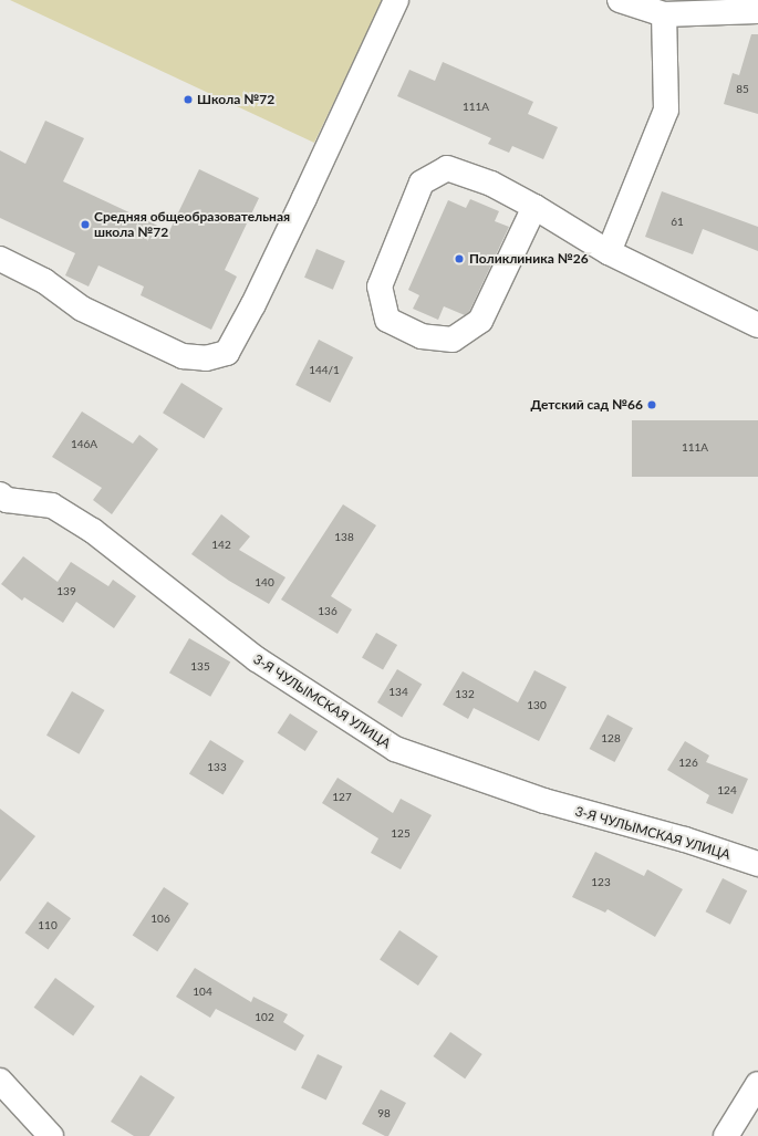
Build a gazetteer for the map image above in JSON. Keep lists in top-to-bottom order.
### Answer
{
  "streets": {
    "street": ["3-Я ЧУЛЫМСКАЯ УЛИЦА"]
  },
  "places": [
    "Школа №72",
    "Средняя общеобразовательная школа №72",
    "Поликлиника №26",
    "Детский сад №66"
  ],
  "house_numbers": [
    "85",
    "111А",
    "61",
    "144/1",
    "146А",
    "111А",
    "138",
    "142",
    "140",
    "139",
    "136",
    "135",
    "134",
    "132",
    "130",
    "128",
    "126",
    "133",
    "124",
    "127",
    "125",
    "123",
    "106",
    "110",
    "104",
    "102",
    "98"
  ]
}
